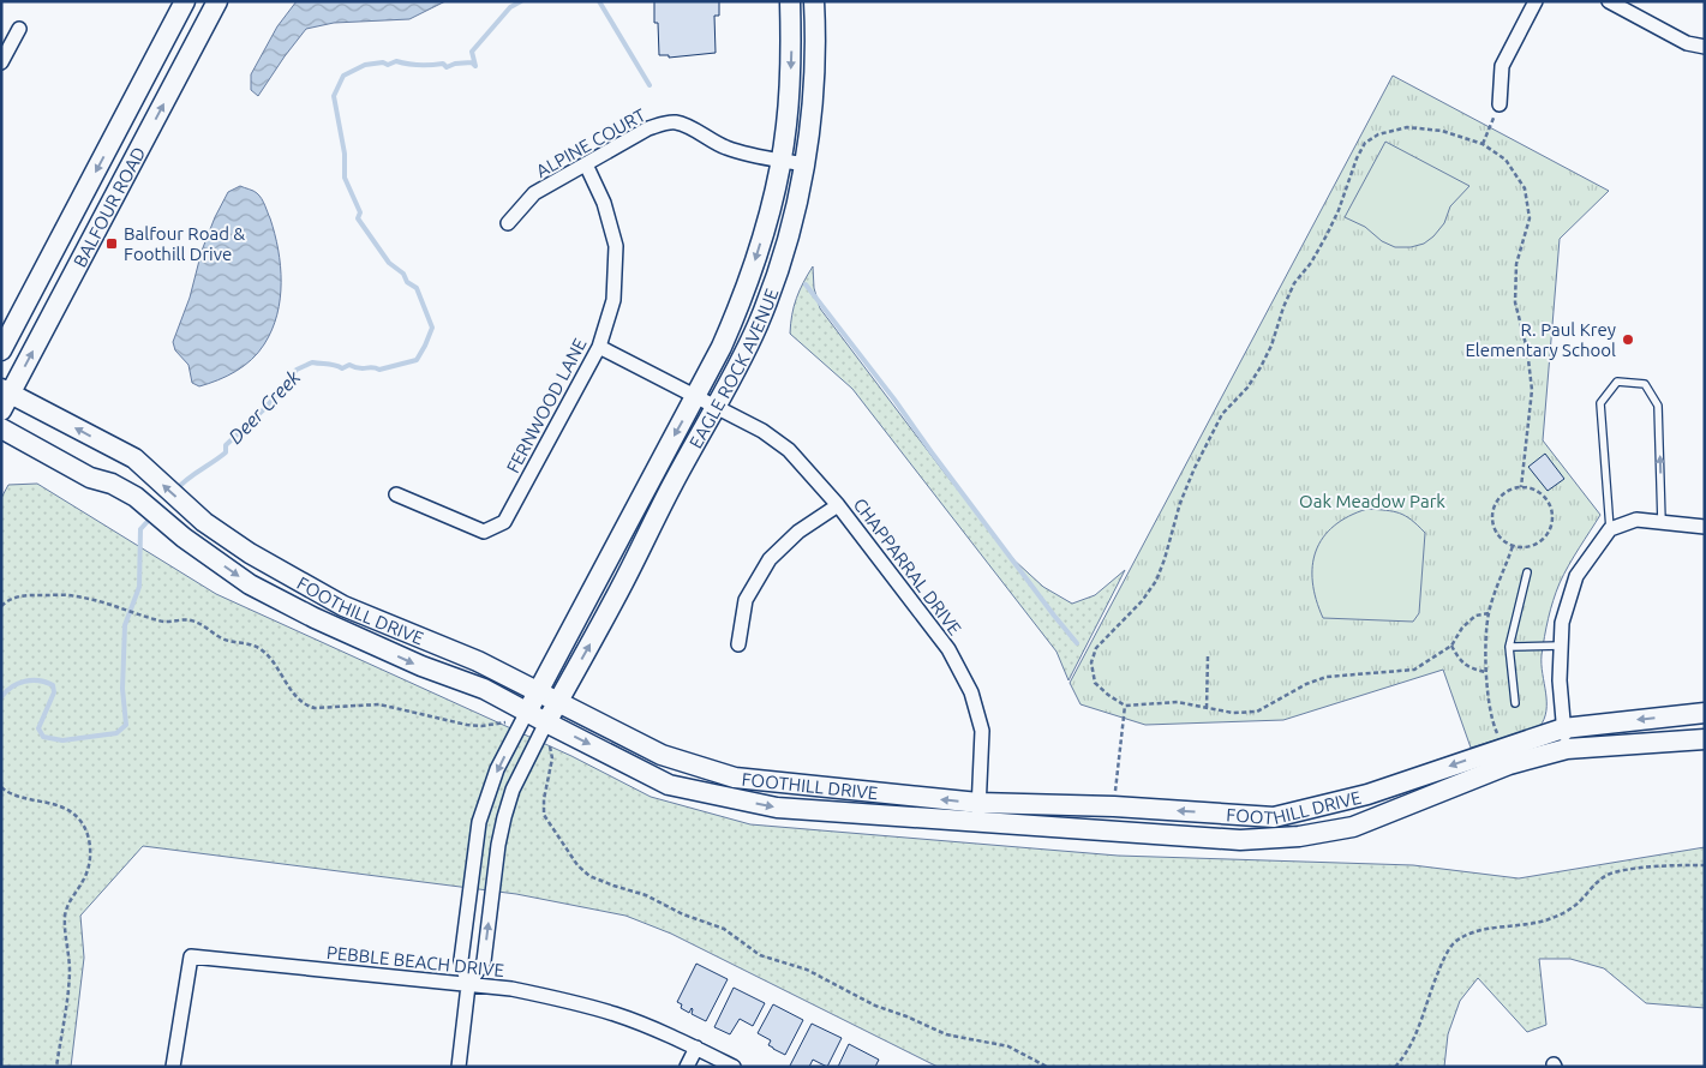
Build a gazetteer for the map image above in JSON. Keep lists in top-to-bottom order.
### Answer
{
  "streets": {
    "street": [
      "ALPINE COURT",
      "BALFOUR ROAD",
      "EAGLE ROCK AVENUE",
      "FERNWOOD LANE",
      "CHAPPARRAL DRIVE",
      "FOOTHILL DRIVE",
      "PEBBLE BEACH DRIVE"
    ]
  },
  "crossings": [
    ["ALPINE COURT", "EAGLE ROCK AVENUE"],
    ["ALPINE COURT", "FERNWOOD LANE"],
    ["BALFOUR ROAD", "FOOTHILL DRIVE"],
    ["EAGLE ROCK AVENUE", "CHAPPARRAL DRIVE"],
    ["EAGLE ROCK AVENUE", "FOOTHILL DRIVE"],
    ["FERNWOOD LANE", "CHAPPARRAL DRIVE"],
    ["CHAPPARRAL DRIVE", "FOOTHILL DRIVE"]
  ],
  "water": ["Deer Creek"],
  "parks": ["Oak Meadow Park"],
  "places": {
    "transit": ["Balfour Road & Foothill Drive"],
    "other": ["R. Paul Krey Elementary School"]
  }
}
